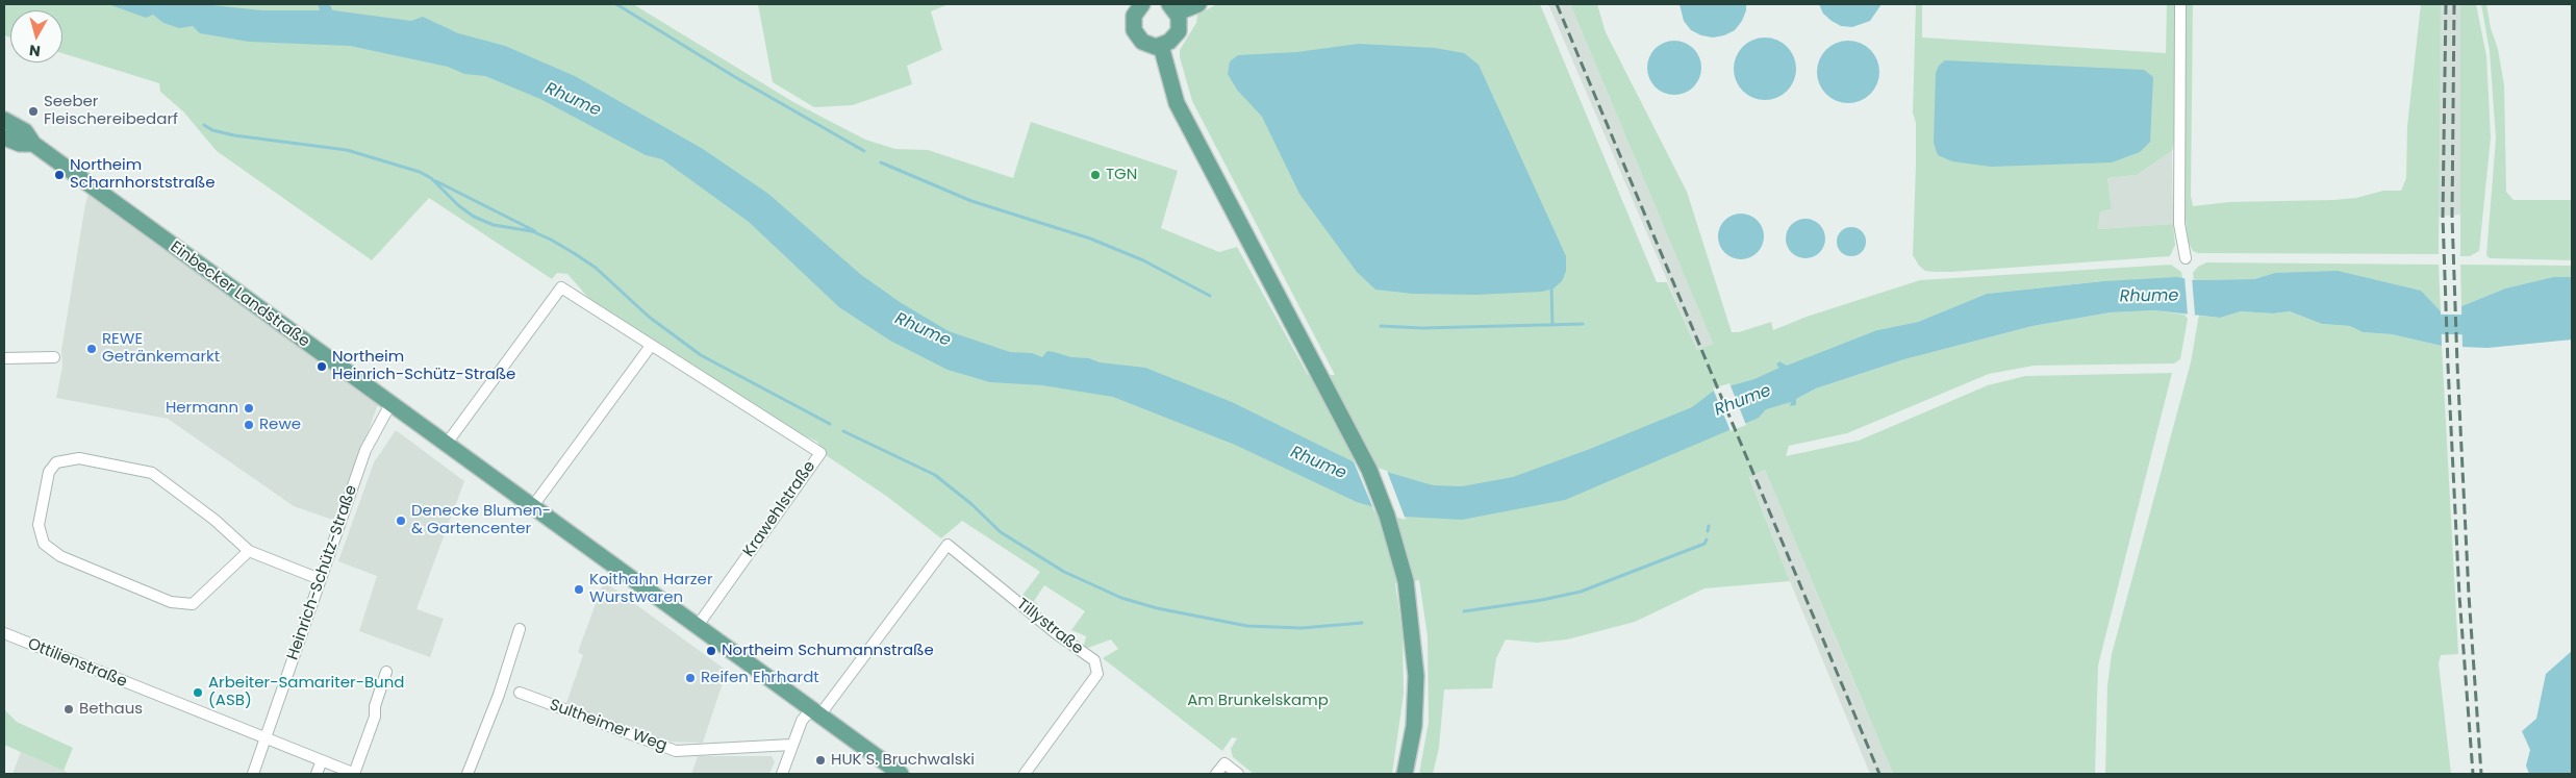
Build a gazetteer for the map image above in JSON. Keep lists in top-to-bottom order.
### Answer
{
  "streets": {
    "main road": ["Einbecker Landstraße"],
    "street": [
      "Krawehlstraße",
      "Heinrich-Schütz-Straße",
      "Tillystraße",
      "Ottilienstraße",
      "Sultheimer Weg"
    ]
  },
  "crossings": [
    ["Einbecker Landstraße", "Krawehlstraße"],
    ["Einbecker Landstraße", "Heinrich-Schütz-Straße"],
    ["Einbecker Landstraße", "Tillystraße"],
    ["Heinrich-Schütz-Straße", "Ottilienstraße"]
  ],
  "water": ["Rhume"],
  "parks": ["Am Brunkelskamp"],
  "places": [
    "Seeber Fleischereibedarf",
    "Northeim Scharnhorststraße",
    "TGN",
    "REWE Getränkemarkt",
    "Northeim Heinrich-Schütz-Straße",
    "Hermann",
    "Rewe",
    "Denecke Blumen- & Gartencenter",
    "Koithahn Harzer Wurstwaren",
    "Northeim Schumannstraße",
    "Reifen Ehrhardt",
    "Arbeiter-Samariter-Bund (ASB)",
    "Bethaus",
    "HUK S. Bruchwalski"
  ],
  "north": "bottom"
}
